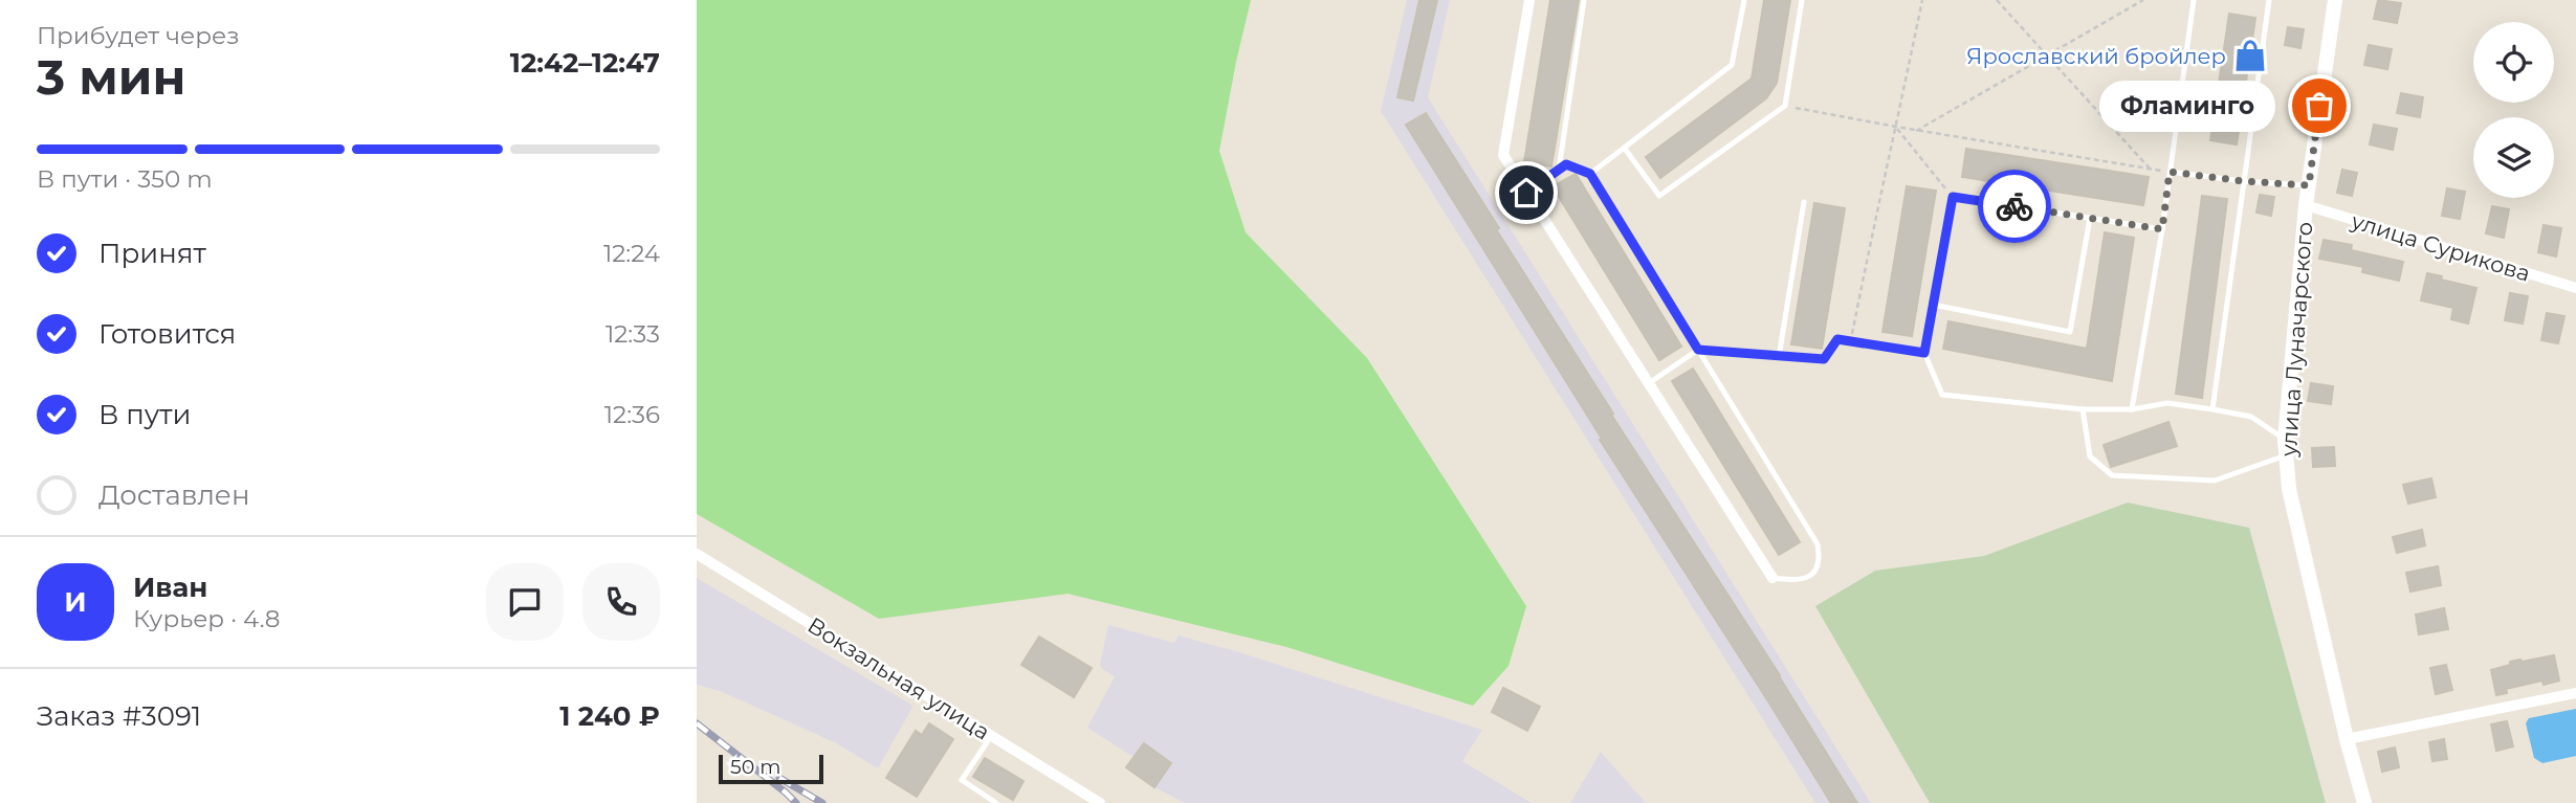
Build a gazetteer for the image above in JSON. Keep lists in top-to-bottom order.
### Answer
{
  "streets": {
    "street": ["улица Сурикова", "улица Луначарского", "Вокзальная улица"]
  },
  "crossings": [
    ["улица Сурикова", "улица Луначарского"]
  ],
  "places": {
    "shop": ["Ярославский бройлер"],
    "other": ["Фламинго"]
  },
  "scale_bar": "50 m",
  "page": {
    "heading": ["3 мин", "Прибудет через", "12:42–12:47"],
    "panel": [
      "Иван",
      "Курьер · 4.8",
      "Заказ #3091",
      "1 240 ₽"
    ],
    "bubble": "Фламинго",
    "bar": "В пути · 350 m",
    "list": [
      ["Принят", "12:24"],
      ["Готовится", "12:33"],
      ["В пути", "12:36"],
      "Доставлен"
    ],
    "round": "И",
    "scale": "50 m"
  }
}
